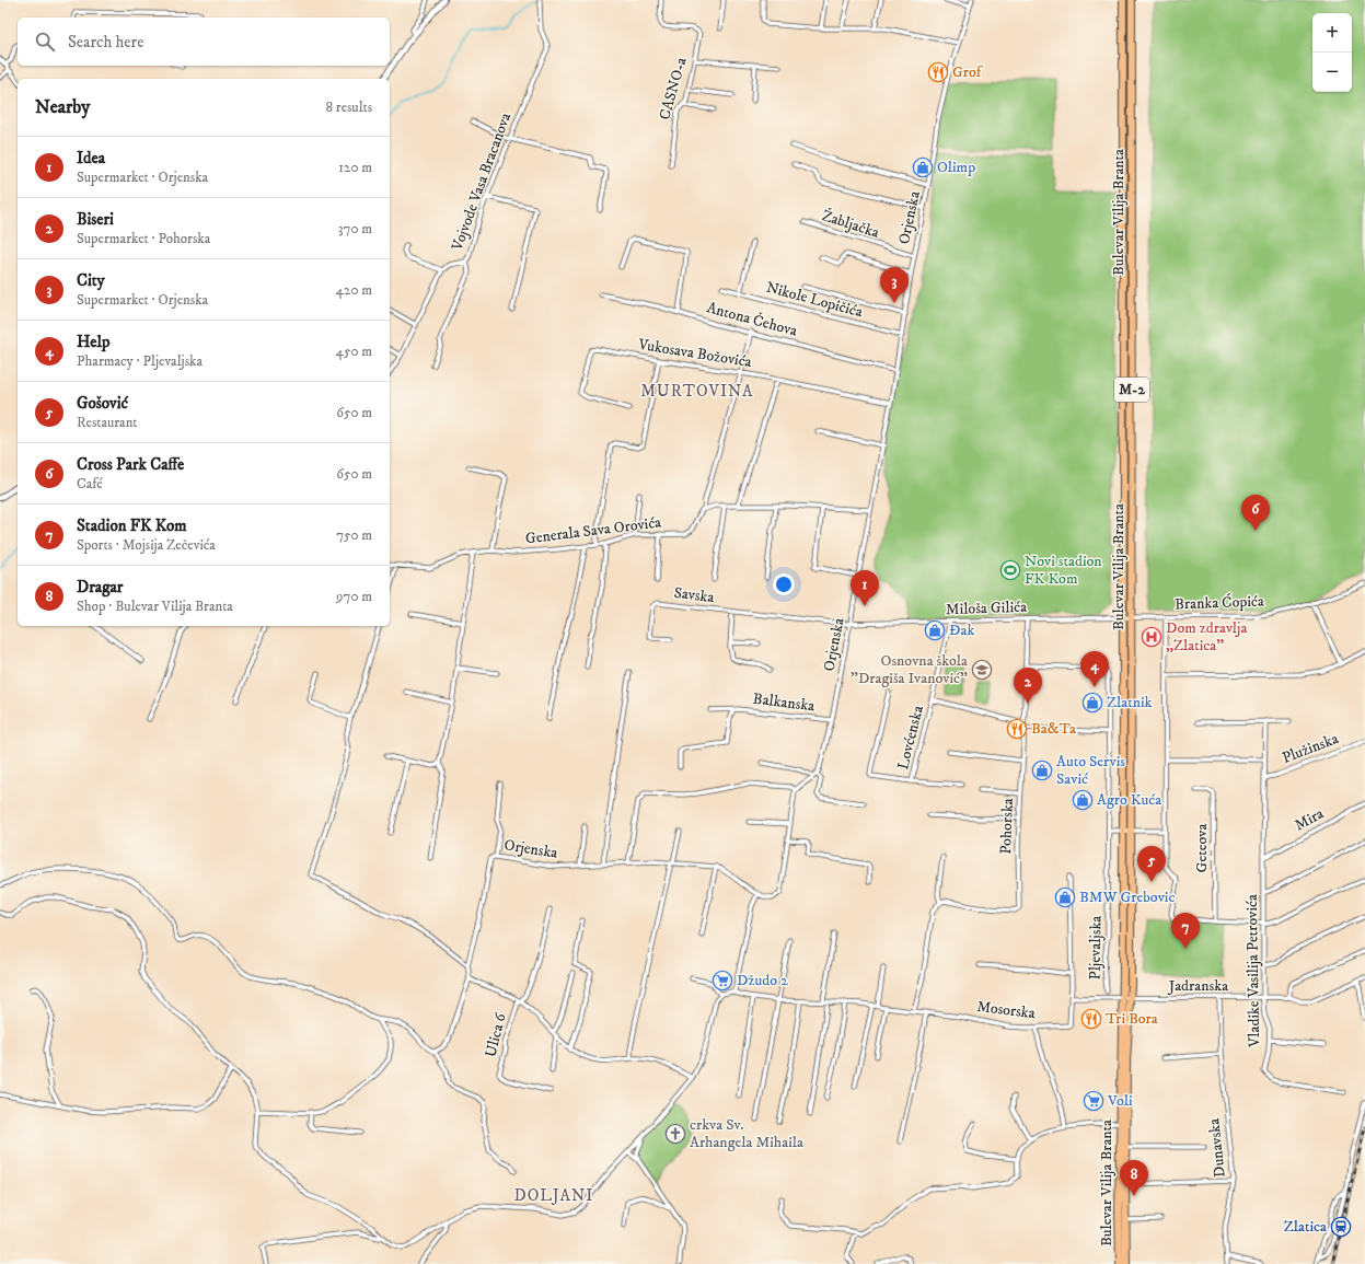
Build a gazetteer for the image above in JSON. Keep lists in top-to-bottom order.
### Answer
{
  "streets": {
    "main road": ["Bulevar Vilija Branta", "M-2"],
    "street": [
      "CASNO-a",
      "Vojvode Vasa Bracanova",
      "Orjenska",
      "Žabljačka",
      "Nikole Lopičića",
      "Antona Čehova",
      "Vukosava Božovića",
      "Generala Sava Orovića",
      "Savska",
      "Branka Ćopića",
      "Miloša Gilića",
      "Balkanska",
      "Lovćenska",
      "Plužinska",
      "Mira",
      "Pohorska",
      "Geteova",
      "Pljevaljska",
      "Vladike Vasilija Petrovića",
      "Jadranska",
      "Mosorska",
      "Ulica 6",
      "Dunavska"
    ]
  },
  "crossings": [
    ["Bulevar Vilija Branta", "Branka Ćopića"],
    ["Bulevar Vilija Branta", "Miloša Gilića"],
    ["Bulevar Vilija Branta", "Jadranska"],
    ["Orjenska", "Žabljačka"],
    ["Orjenska", "Nikole Lopičića"],
    ["Orjenska", "Antona Čehova"],
    ["Orjenska", "Vukosava Božovića"],
    ["Orjenska", "Savska"],
    ["Orjenska", "Miloša Gilića"],
    ["Orjenska", "Balkanska"],
    ["Savska", "Miloša Gilića"],
    ["Branka Ćopića", "Miloša Gilića"],
    ["Miloša Gilića", "Lovćenska"],
    ["Miloša Gilića", "Pohorska"],
    ["Plužinska", "Vladike Vasilija Petrovića"],
    ["Mira", "Vladike Vasilija Petrovića"],
    ["Pohorska", "Pljevaljska"],
    ["Pljevaljska", "Mosorska"],
    ["Vladike Vasilija Petrovića", "Jadranska"],
    ["Jadranska", "Dunavska"]
  ],
  "districts": ["MURTOVINA", "DOLJANI"],
  "places": {
    "restaurant": ["Grof", "Ba&Ta", "Tri Bora"],
    "shop": [
      "Olimp",
      "Đak",
      "Zlatnik",
      "Auto Servis Savić",
      "Agro Kuća",
      "BMW Grebovic"
    ],
    "sports": ["Novi stadion FK Kom"],
    "hospital": ["Dom zdravlja „Zlatica”"],
    "school or university": ["Osnovna škola \"Dragiša Ivanović\""],
    "supermarket": ["Džudo 2", "Voli"],
    "church": ["crkva Sv. Arhangela Mihaila"],
    "station": ["Zlatica"]
  },
  "page": {
    "map_buttons": ["+", "−"],
    "search": "Search here",
    "heading": ["Nearby", "8 results"],
    "list": [
      {
        "mark": "1",
        "name": "Idea",
        "note": "Supermarket · Orjenska",
        "value": "120 m"
      },
      {
        "mark": "2",
        "name": "Biseri",
        "note": "Supermarket · Pohorska",
        "value": "370 m"
      },
      {
        "mark": "3",
        "name": "City",
        "note": "Supermarket · Orjenska",
        "value": "420 m"
      },
      {
        "mark": "4",
        "name": "Help",
        "note": "Pharmacy · Pljevaljska",
        "value": "450 m"
      },
      {
        "mark": "5",
        "name": "Gošović",
        "note": "Restaurant",
        "value": "650 m"
      },
      {
        "mark": "6",
        "name": "Cross Park Caffe",
        "note": "Café",
        "value": "650 m"
      },
      {
        "mark": "7",
        "name": "Stadion FK Kom",
        "note": "Sports · Mojsija Zečevića",
        "value": "750 m"
      },
      {
        "mark": "8",
        "name": "Dragar",
        "note": "Shop · Bulevar Vilija Branta",
        "value": "970 m"
      }
    ],
    "pins": [
      "3",
      "6",
      "1",
      "4",
      "2",
      "5",
      "7",
      "8"
    ]
  }
}
